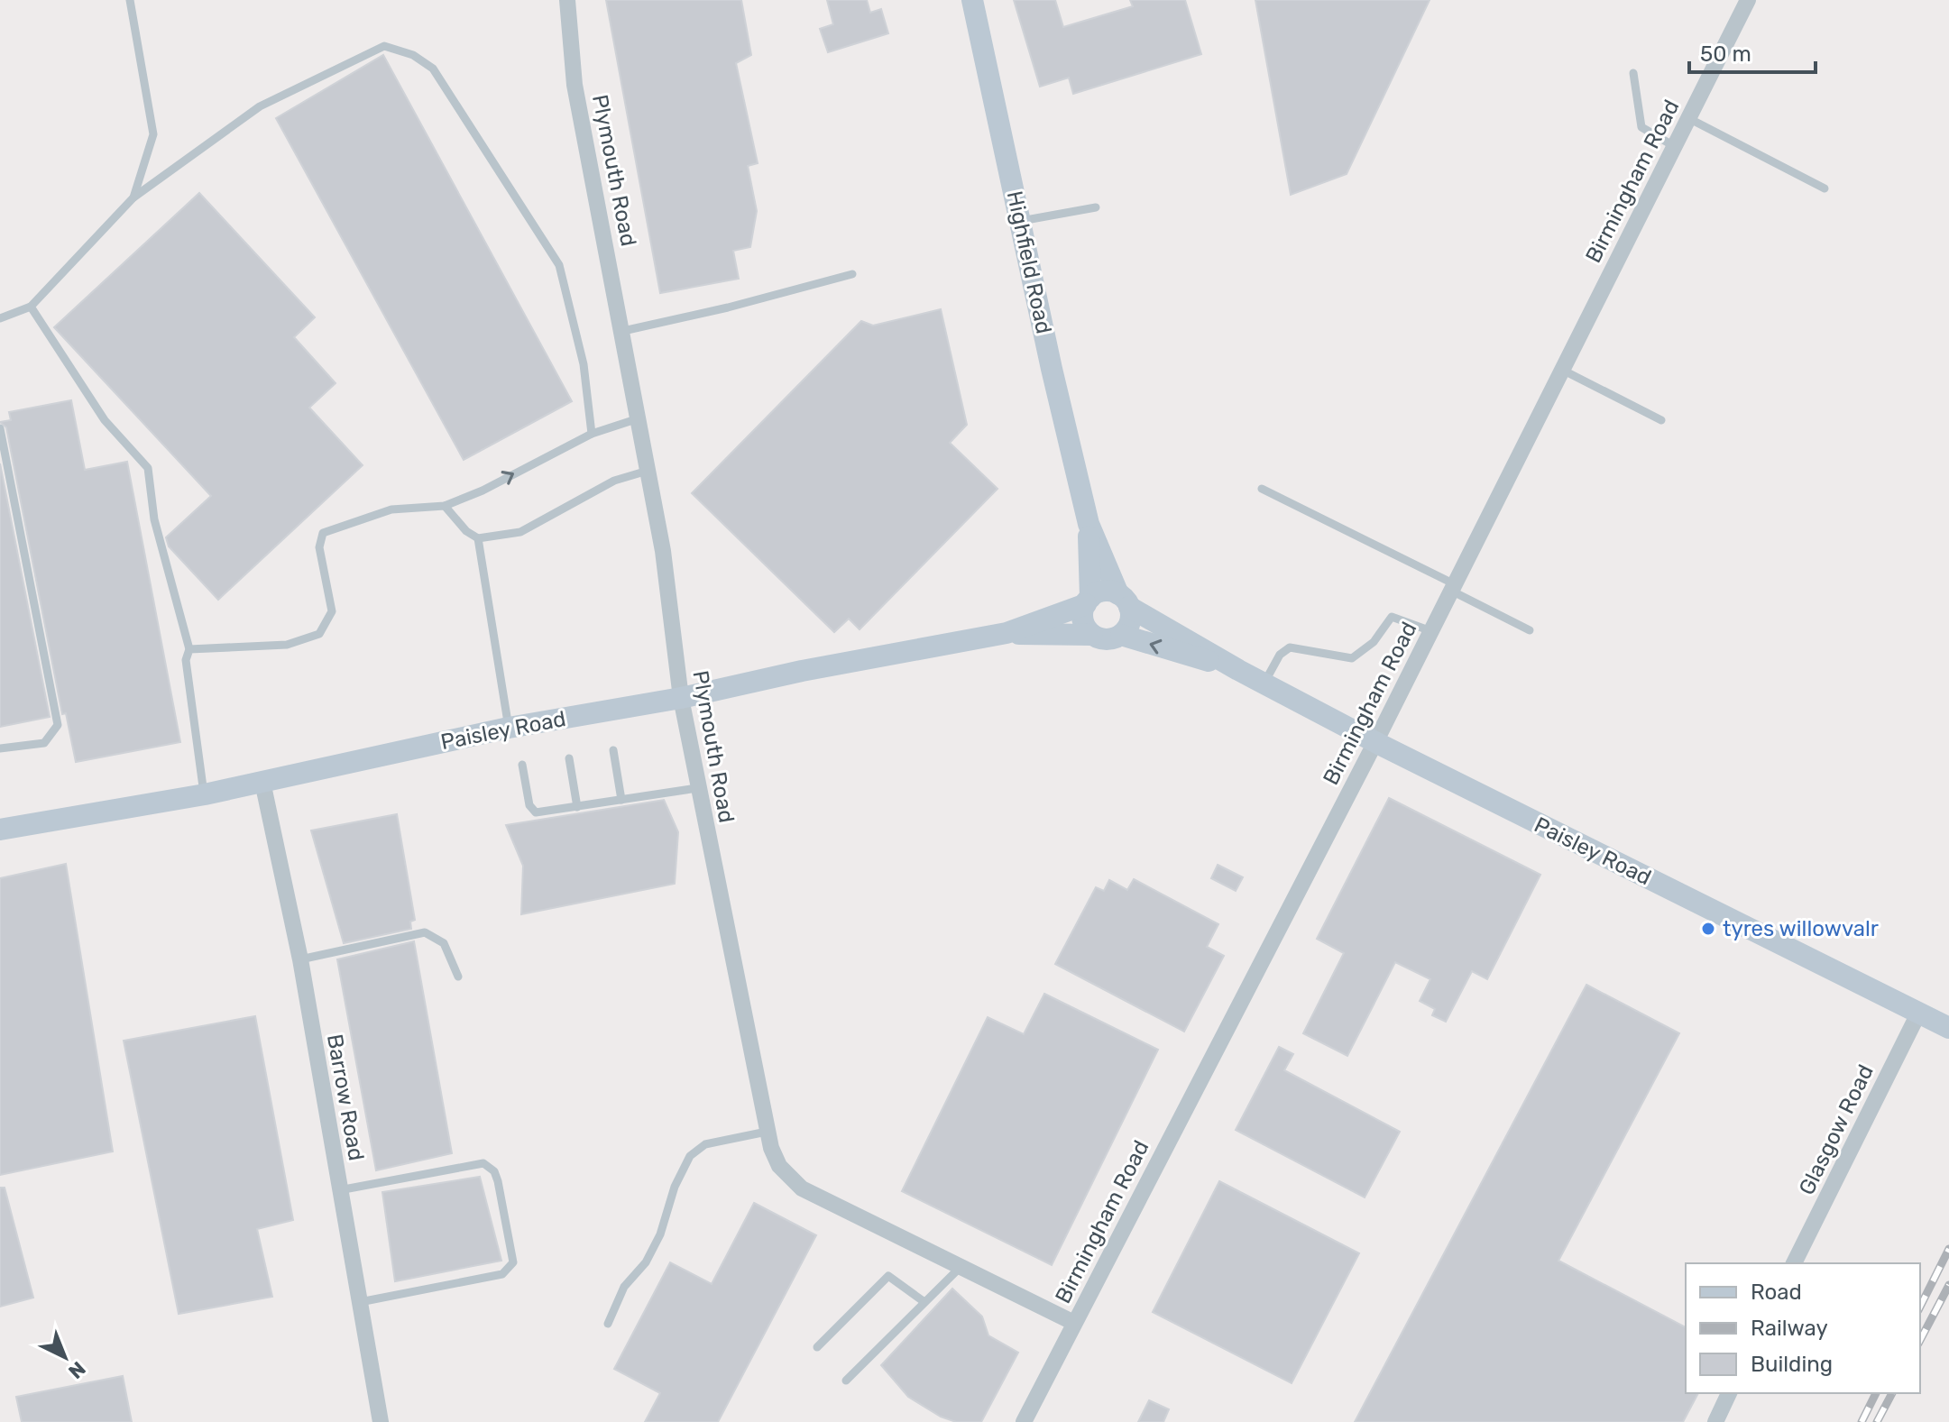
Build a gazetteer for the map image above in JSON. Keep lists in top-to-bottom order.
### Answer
{
  "streets": {
    "main road": ["Highfield Road", "Paisley Road"],
    "street": [
      "Plymouth Road",
      "Birmingham Road",
      "Barrow Road",
      "Glasgow Road"
    ]
  },
  "crossings": [
    ["Plymouth Road", "Birmingham Road"],
    ["Plymouth Road", "Paisley Road"],
    ["Birmingham Road", "Paisley Road"],
    ["Highfield Road", "Paisley Road"],
    ["Paisley Road", "Barrow Road"],
    ["Paisley Road", "Glasgow Road"]
  ],
  "places": ["tyres willowvalr"],
  "legend": ["Road", "Railway", "Building"],
  "scale_bar": "50 m",
  "north": "bottom right"
}
